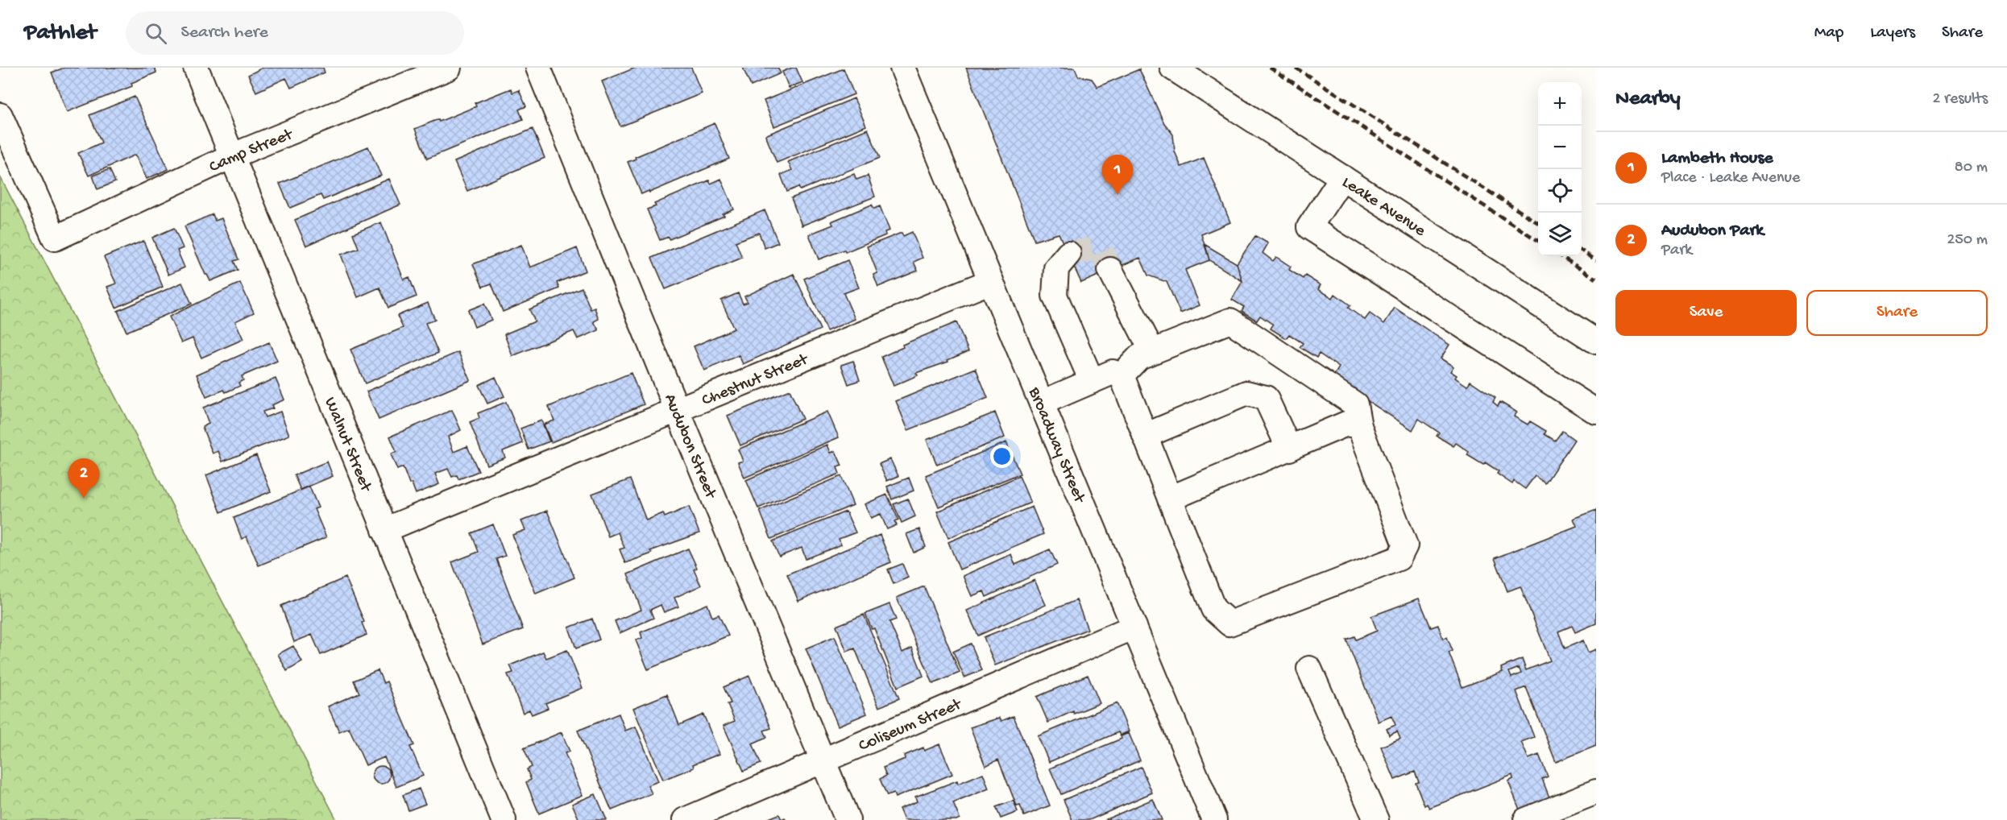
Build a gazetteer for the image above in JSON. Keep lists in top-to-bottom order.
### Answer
{
  "streets": {
    "street": [
      "Camp Street",
      "Leake Avenue",
      "Chestnut Street",
      "Walnut Street",
      "Broadway Street",
      "Audubon Street",
      "Coliseum Street"
    ]
  },
  "crossings": [
    ["Camp Street", "Walnut Street"],
    ["Chestnut Street", "Walnut Street"],
    ["Chestnut Street", "Broadway Street"],
    ["Chestnut Street", "Audubon Street"],
    ["Broadway Street", "Coliseum Street"],
    ["Audubon Street", "Coliseum Street"]
  ],
  "page": {
    "header": "Pathlet",
    "search": "Search here",
    "nav": ["Map", "Layers", "Share"],
    "heading": ["Nearby", "2 results"],
    "map_buttons": ["+", "−"],
    "list": [
      {
        "mark": "1",
        "name": "Lambeth House",
        "note": "Place · Leake Avenue",
        "value": "80 m"
      },
      {
        "mark": "2",
        "name": "Audubon Park",
        "note": "Park",
        "value": "250 m"
      }
    ],
    "pins": ["1", "2"],
    "buttons": ["Save", "Share"]
  }
}
